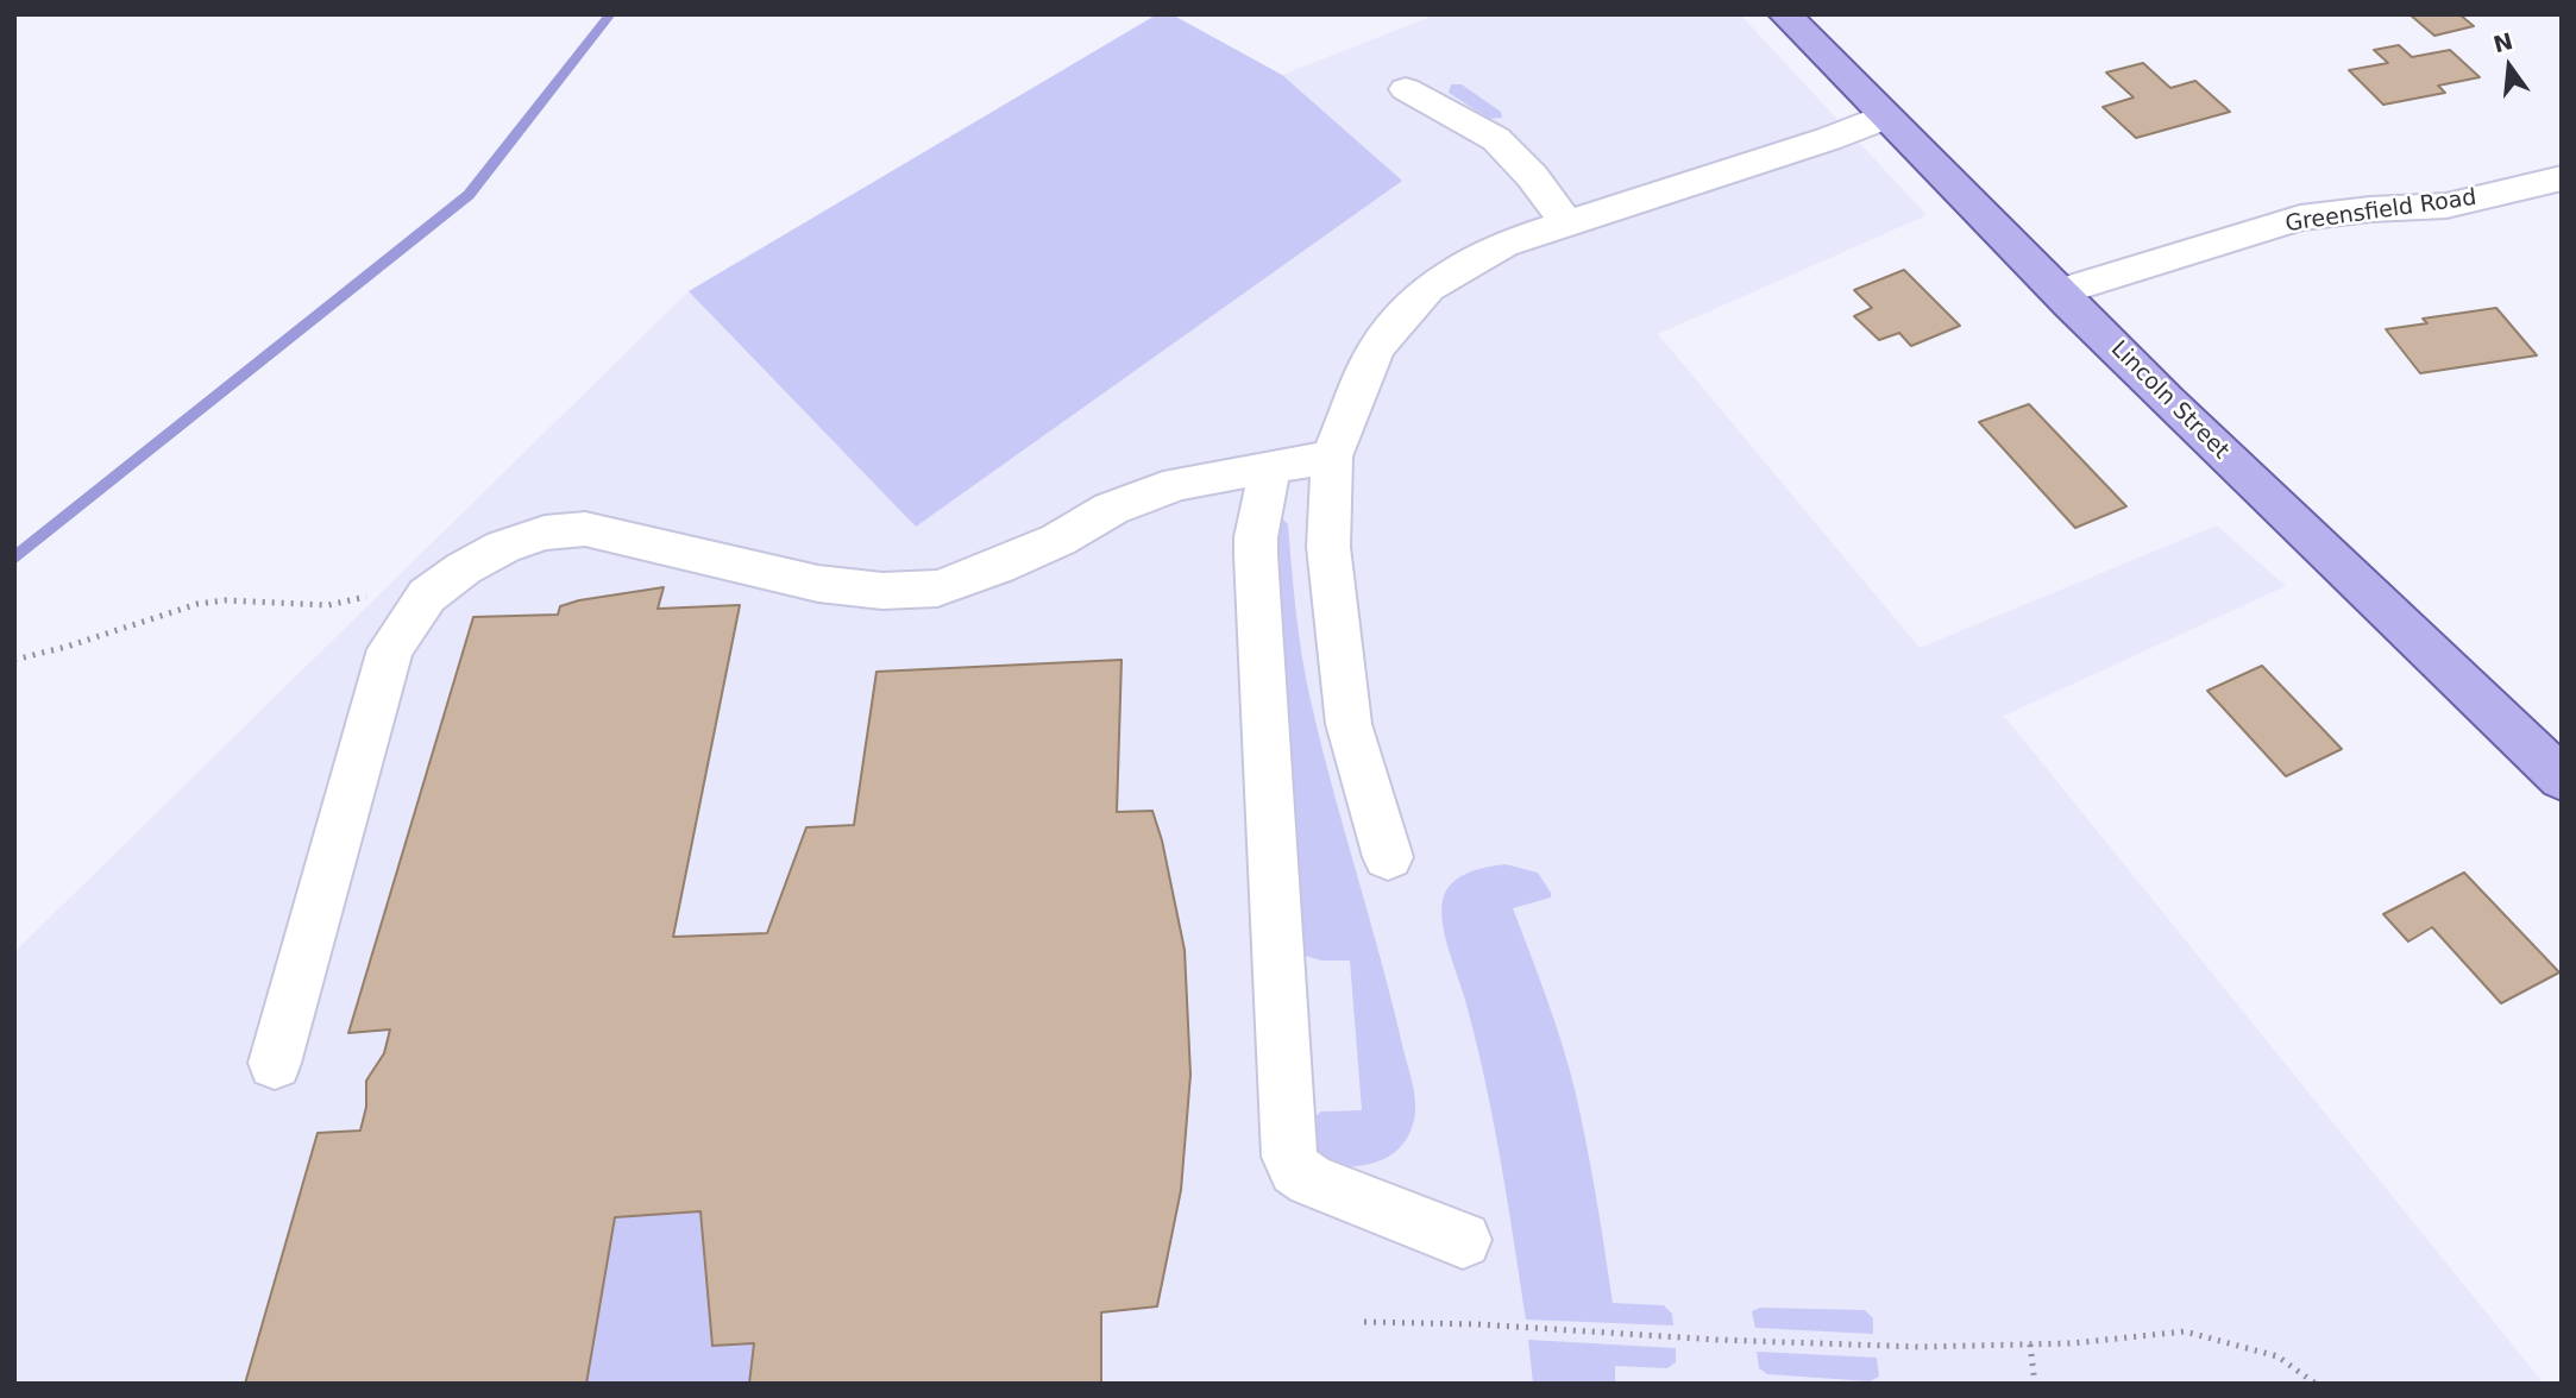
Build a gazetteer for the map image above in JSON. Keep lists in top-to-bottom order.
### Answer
{
  "streets": {
    "main road": ["Lincoln Street"],
    "street": ["Greensfield Road"]
  },
  "crossings": [
    ["Greensfield Road", "Lincoln Street"]
  ],
  "north": "top"
}
